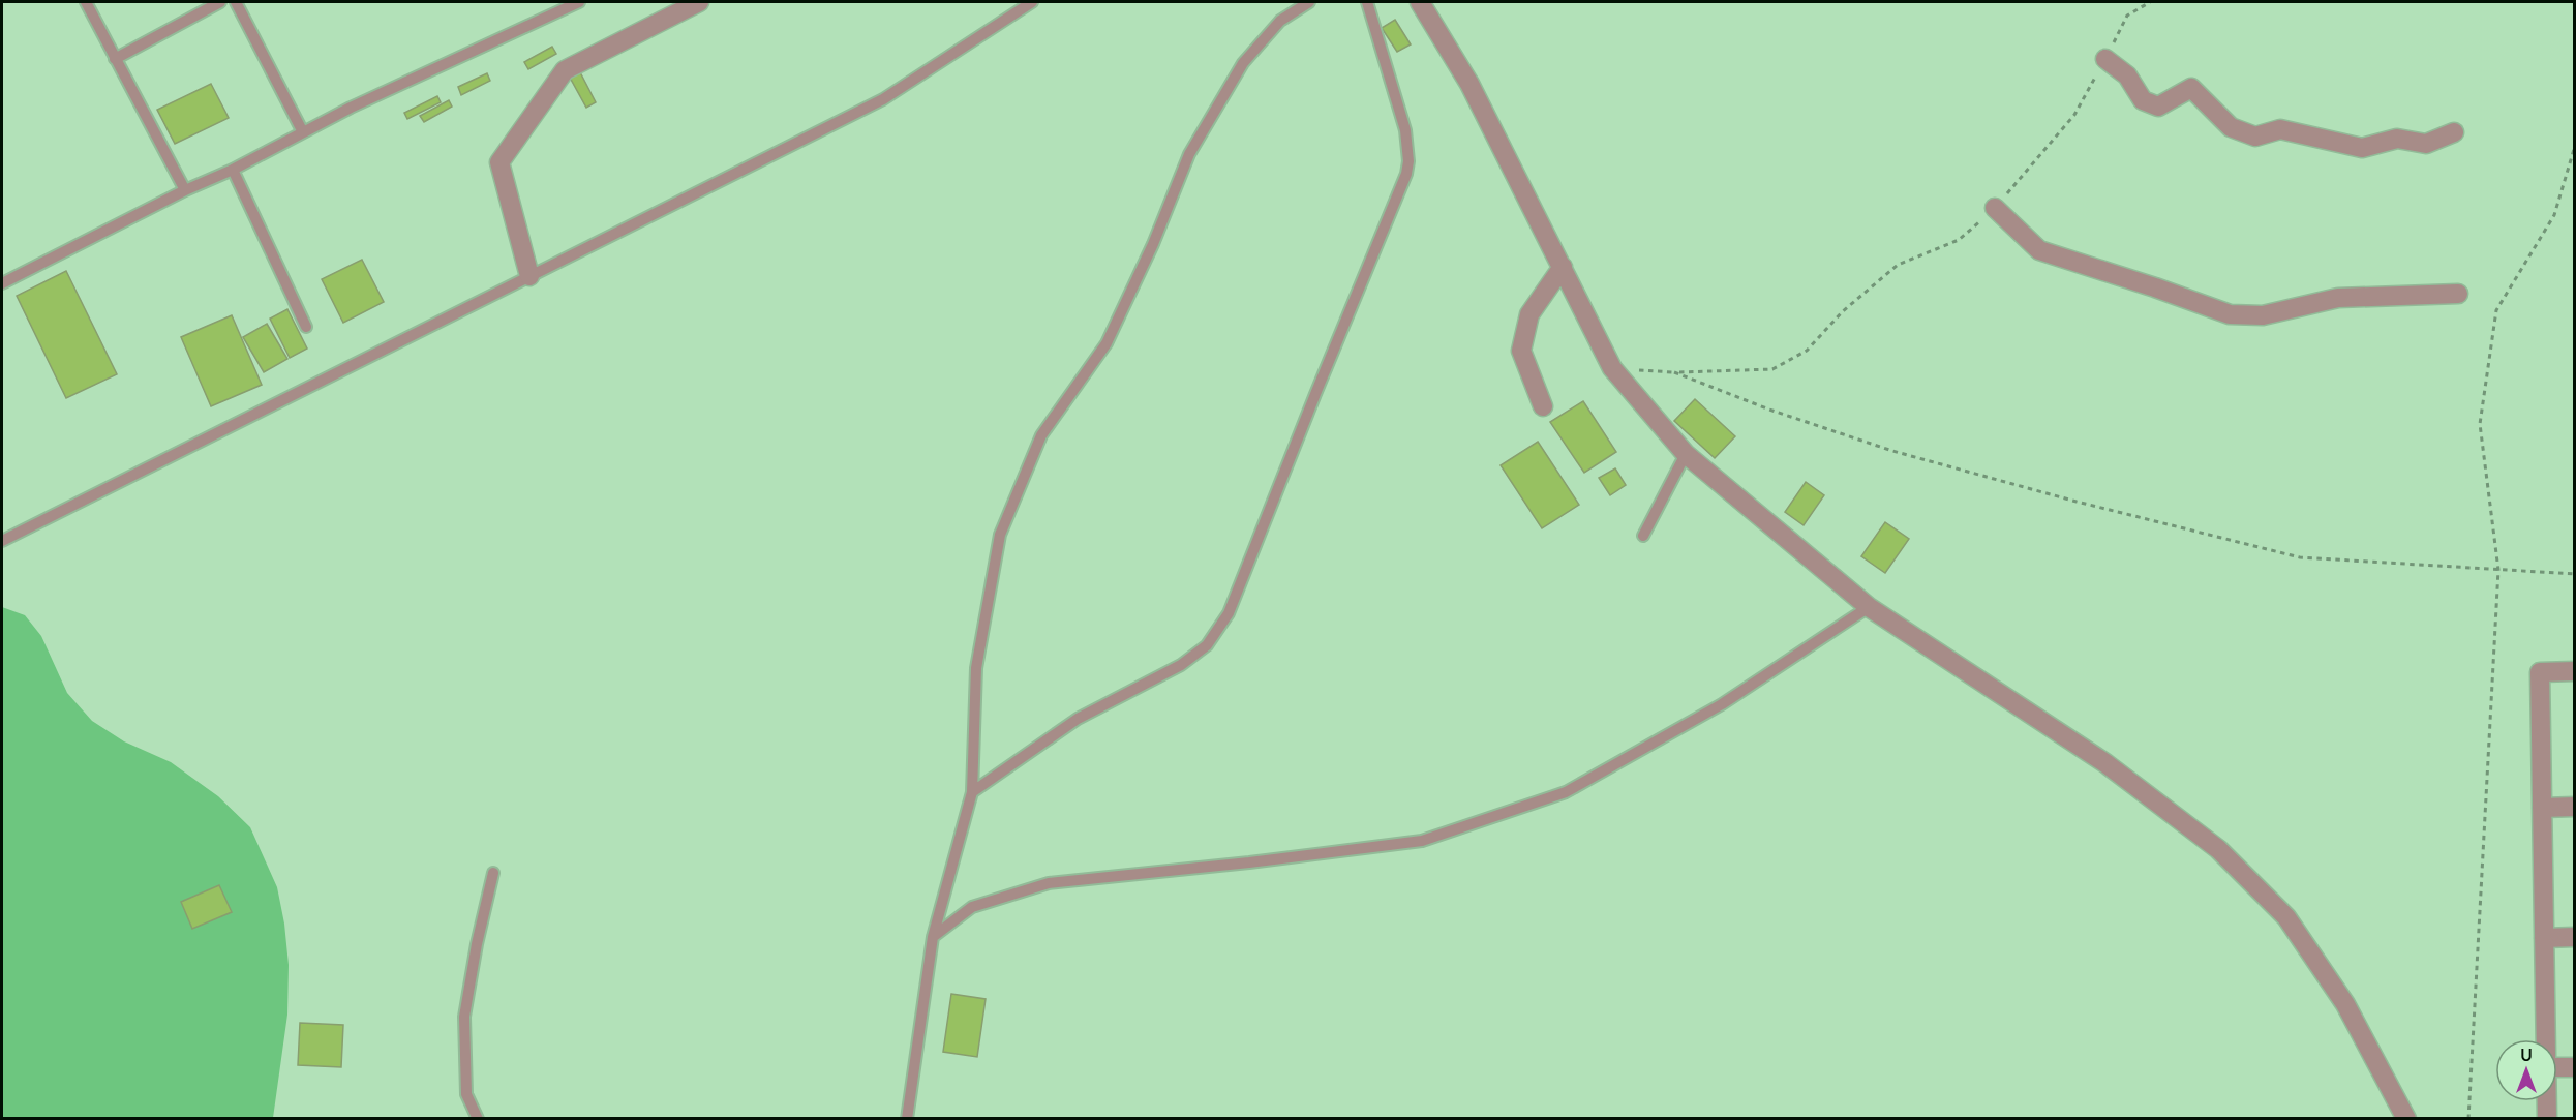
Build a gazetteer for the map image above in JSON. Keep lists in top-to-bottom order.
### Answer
{
  "north": "top"
}
